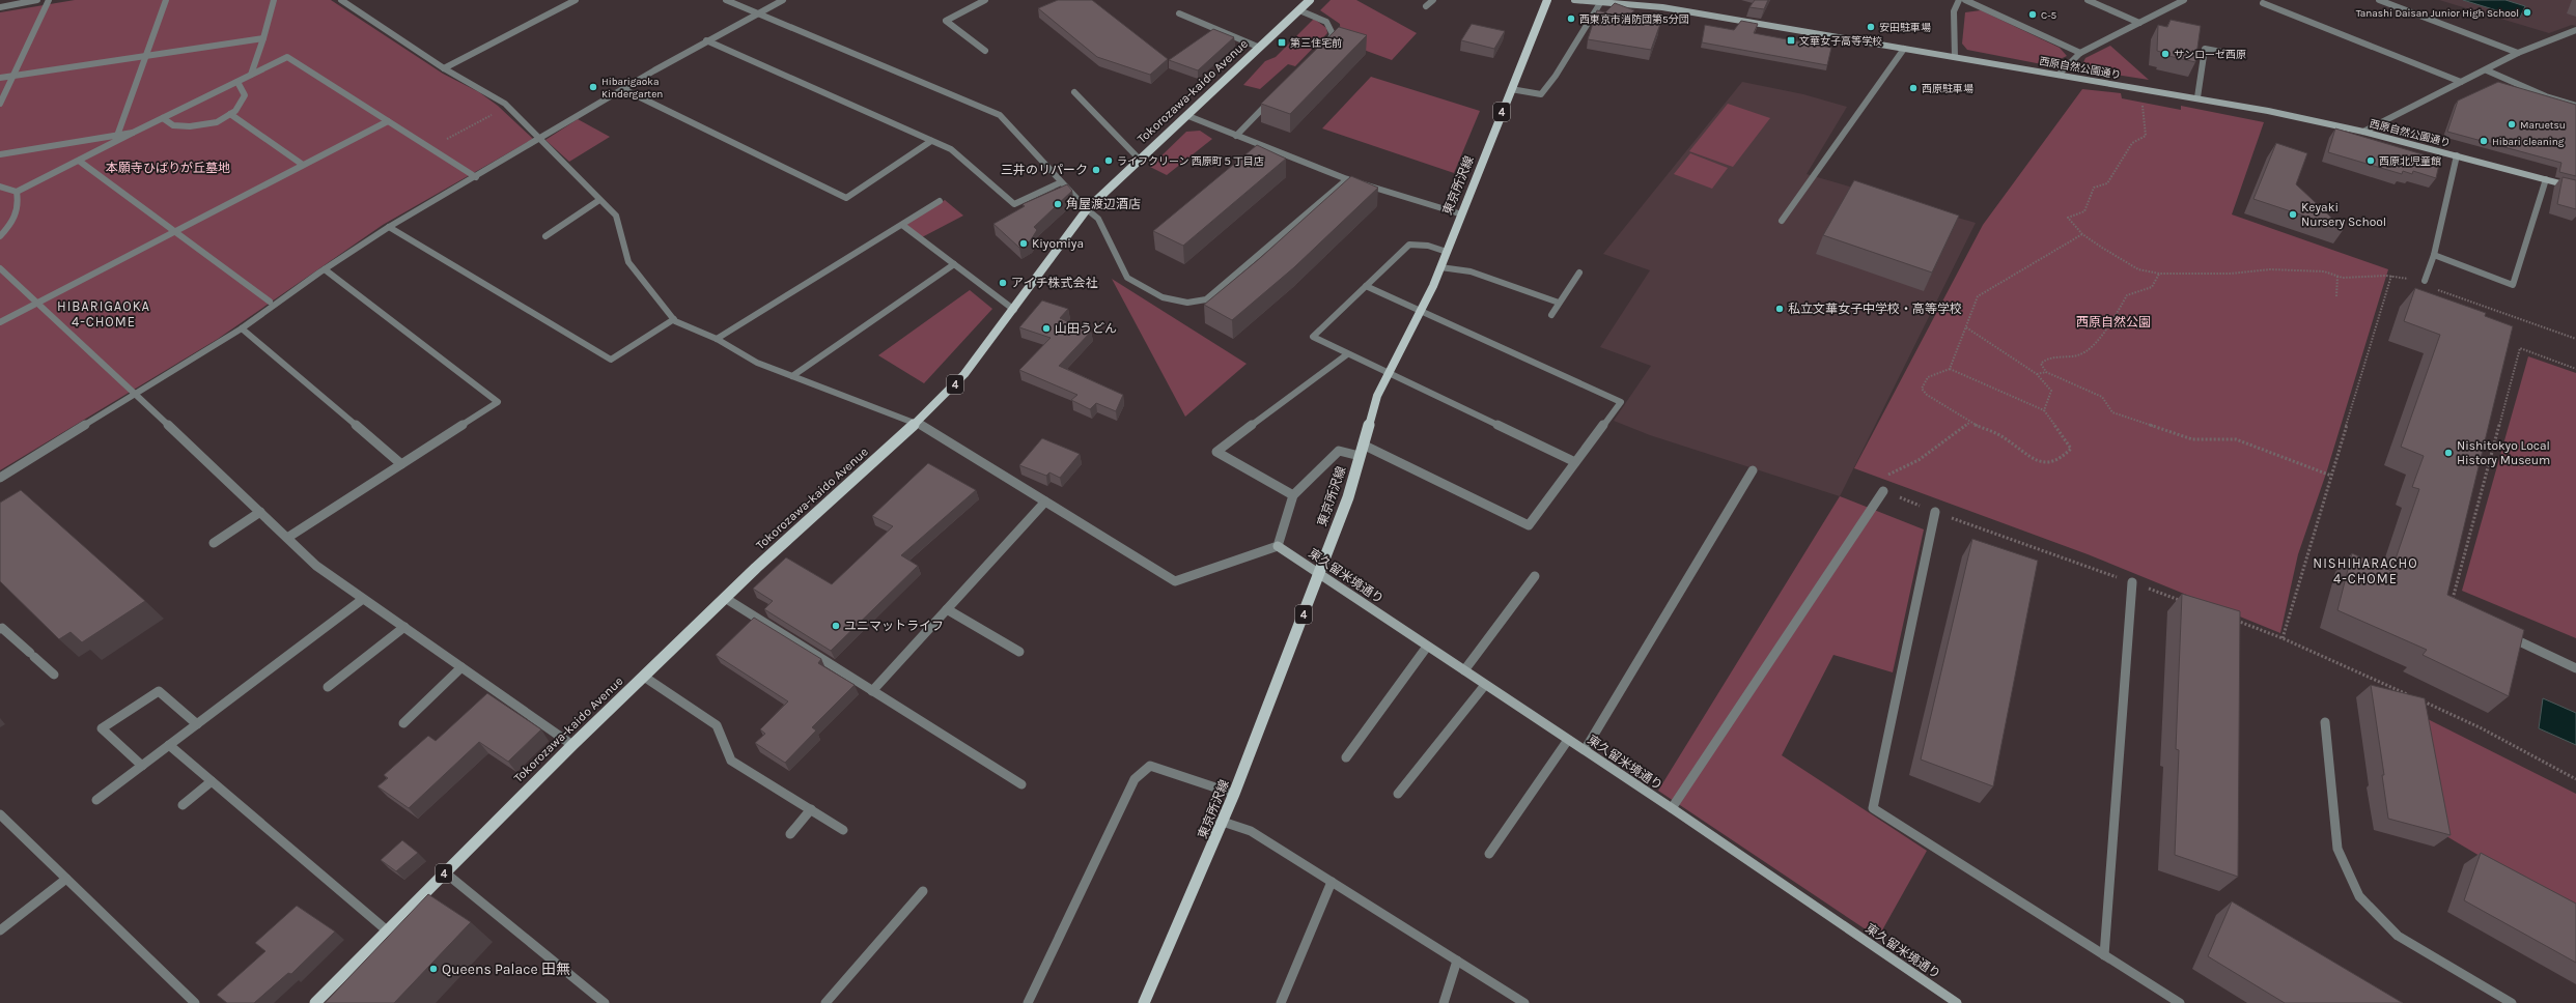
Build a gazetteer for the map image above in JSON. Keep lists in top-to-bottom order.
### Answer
{
  "streets": {
    "main road": ["Tokorozawa-kaido Avenue", "4", "東京所沢線"],
    "street": ["西原自然公園通り", "東久留米境通り"]
  },
  "crossings": [
    ["東京所沢線", "東久留米境通り"]
  ],
  "districts": ["HIBARIGAOKA 4-CHOME", "NISHIHARACHO 4-CHOME"],
  "parks": ["本願寺ひばりが丘墓地", "西原自然公園"],
  "places": {
    "other": [
      "Tanashi Daisan Junior High School",
      "C-5",
      "西東京市消防団第5分団",
      "安田駐車場",
      "サンローゼ西原",
      "Hibarigaoka Kindergarten",
      "西原駐車場",
      "Maruetsu",
      "Hibari cleaning",
      "ライフクリーン 西原町５丁目店",
      "西原北児童館",
      "三井のリパーク",
      "角屋渡辺酒店",
      "Keyaki Nursery School",
      "Kiyomiya",
      "アイチ株式会社",
      "私立文華女子中学校・高等学校",
      "山田うどん",
      "Nishitokyo Local History Museum",
      "ユニマットライフ",
      "Queens Palace 田無"
    ],
    "transit": ["文華女子高等学校", "第三住宅前"]
  }
}
